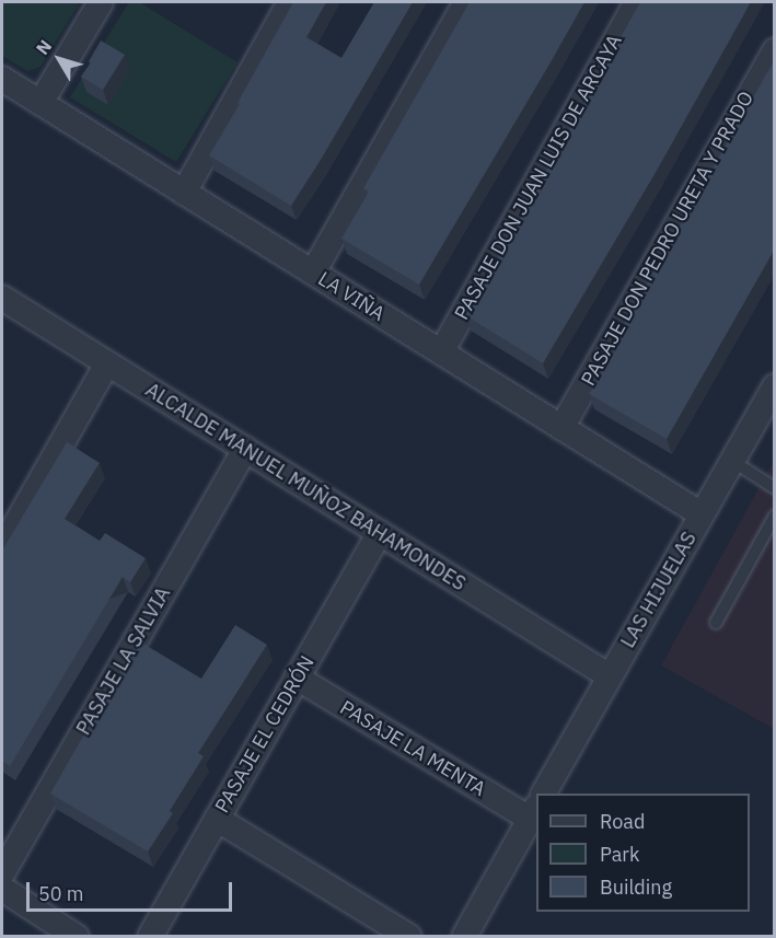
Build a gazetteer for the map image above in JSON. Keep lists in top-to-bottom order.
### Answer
{
  "streets": {
    "street": [
      "PASAJE DON JUAN LUIS DE ARCAYA",
      "PASAJE DON PEDRO URETA Y PRADO",
      "LA VIÑA",
      "ALCALDE MANUEL MUÑOZ BAHAMONDES",
      "LAS HIJUELAS",
      "PASAJE LA SALVIA",
      "PASAJE EL CEDRÓN",
      "PASAJE LA MENTA"
    ]
  },
  "crossings": [
    ["PASAJE DON JUAN LUIS DE ARCAYA", "LA VIÑA"],
    ["PASAJE DON PEDRO URETA Y PRADO", "LA VIÑA"],
    ["LA VIÑA", "LAS HIJUELAS"],
    ["ALCALDE MANUEL MUÑOZ BAHAMONDES", "LAS HIJUELAS"],
    ["ALCALDE MANUEL MUÑOZ BAHAMONDES", "PASAJE LA SALVIA"],
    ["ALCALDE MANUEL MUÑOZ BAHAMONDES", "PASAJE EL CEDRÓN"],
    ["PASAJE EL CEDRÓN", "PASAJE LA MENTA"]
  ],
  "legend": ["Road", "Park", "Building"],
  "scale_bar": "50 m",
  "north": "top left"
}
